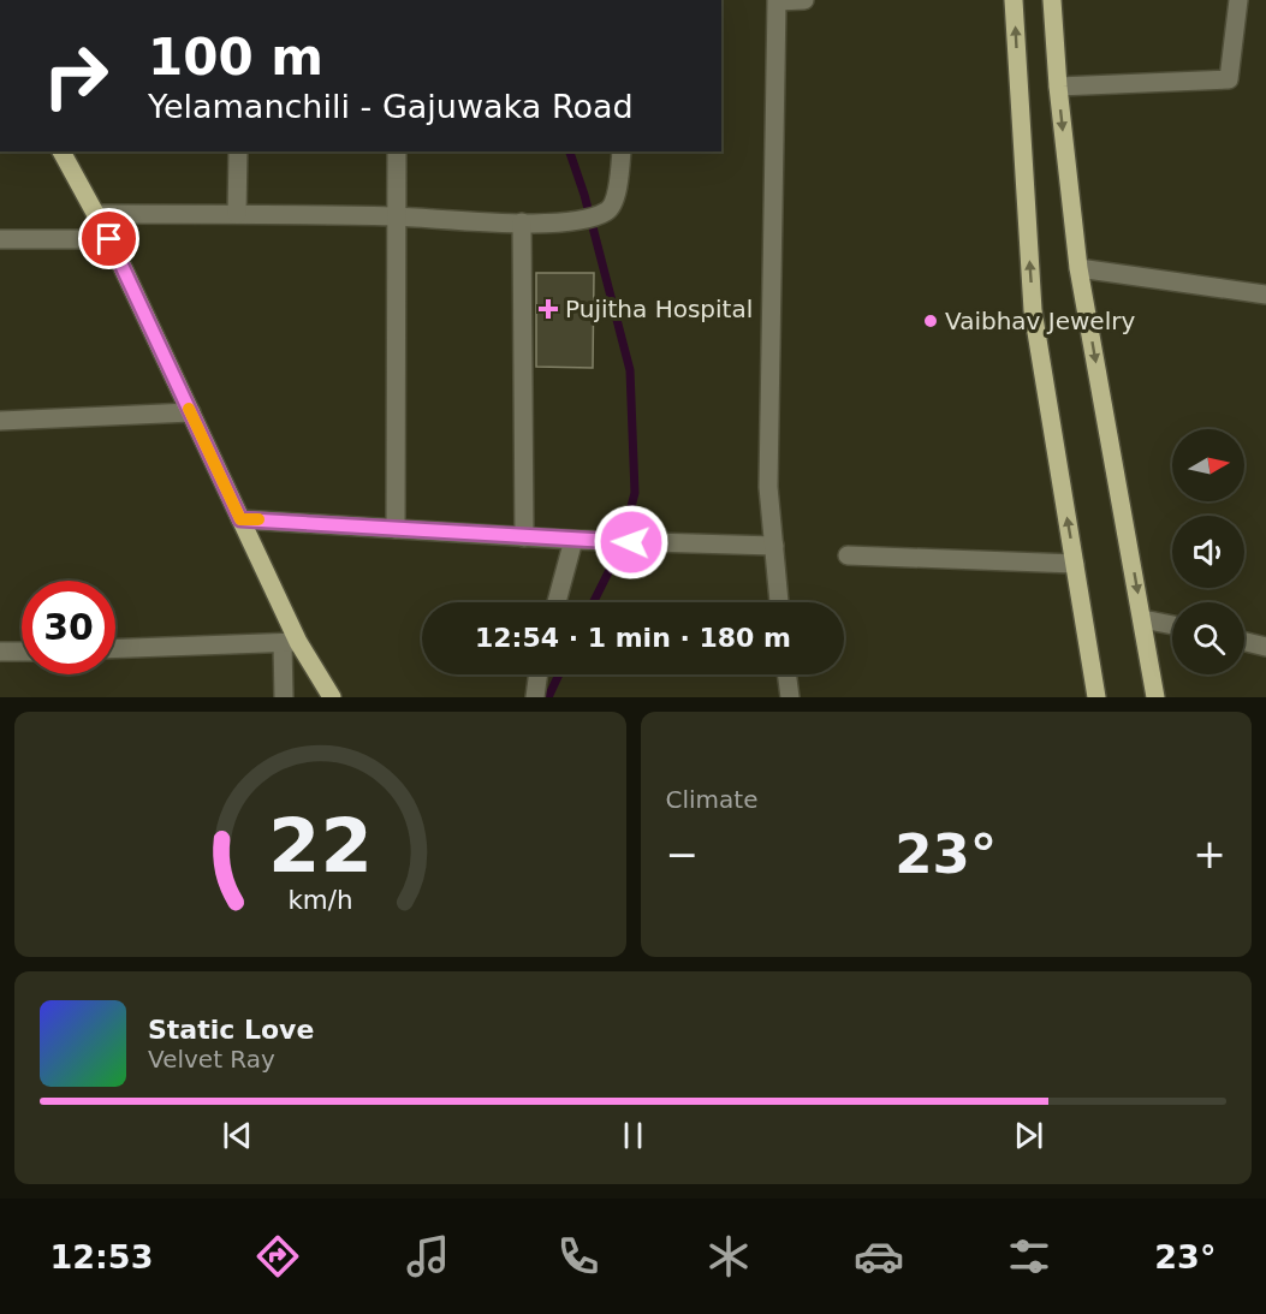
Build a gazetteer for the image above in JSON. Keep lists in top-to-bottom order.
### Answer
{
  "places": {
    "health": ["Pujitha Hospital"],
    "other": ["Vaibhav Jewelry"]
  },
  "north": "right",
  "page": {
    "turn": ["100 m", "Yelamanchili - Gajuwaka Road"],
    "limit": "30",
    "trip": "12:54 · 1 min · 180 m",
    "tile": "Climate",
    "heat": ["−", "23°", "+"],
    "song": ["Static Love", "Velvet Ray"],
    "tabs": ["12:53", "23°"],
    "gauge": ["22", "km/h"]
  }
}
